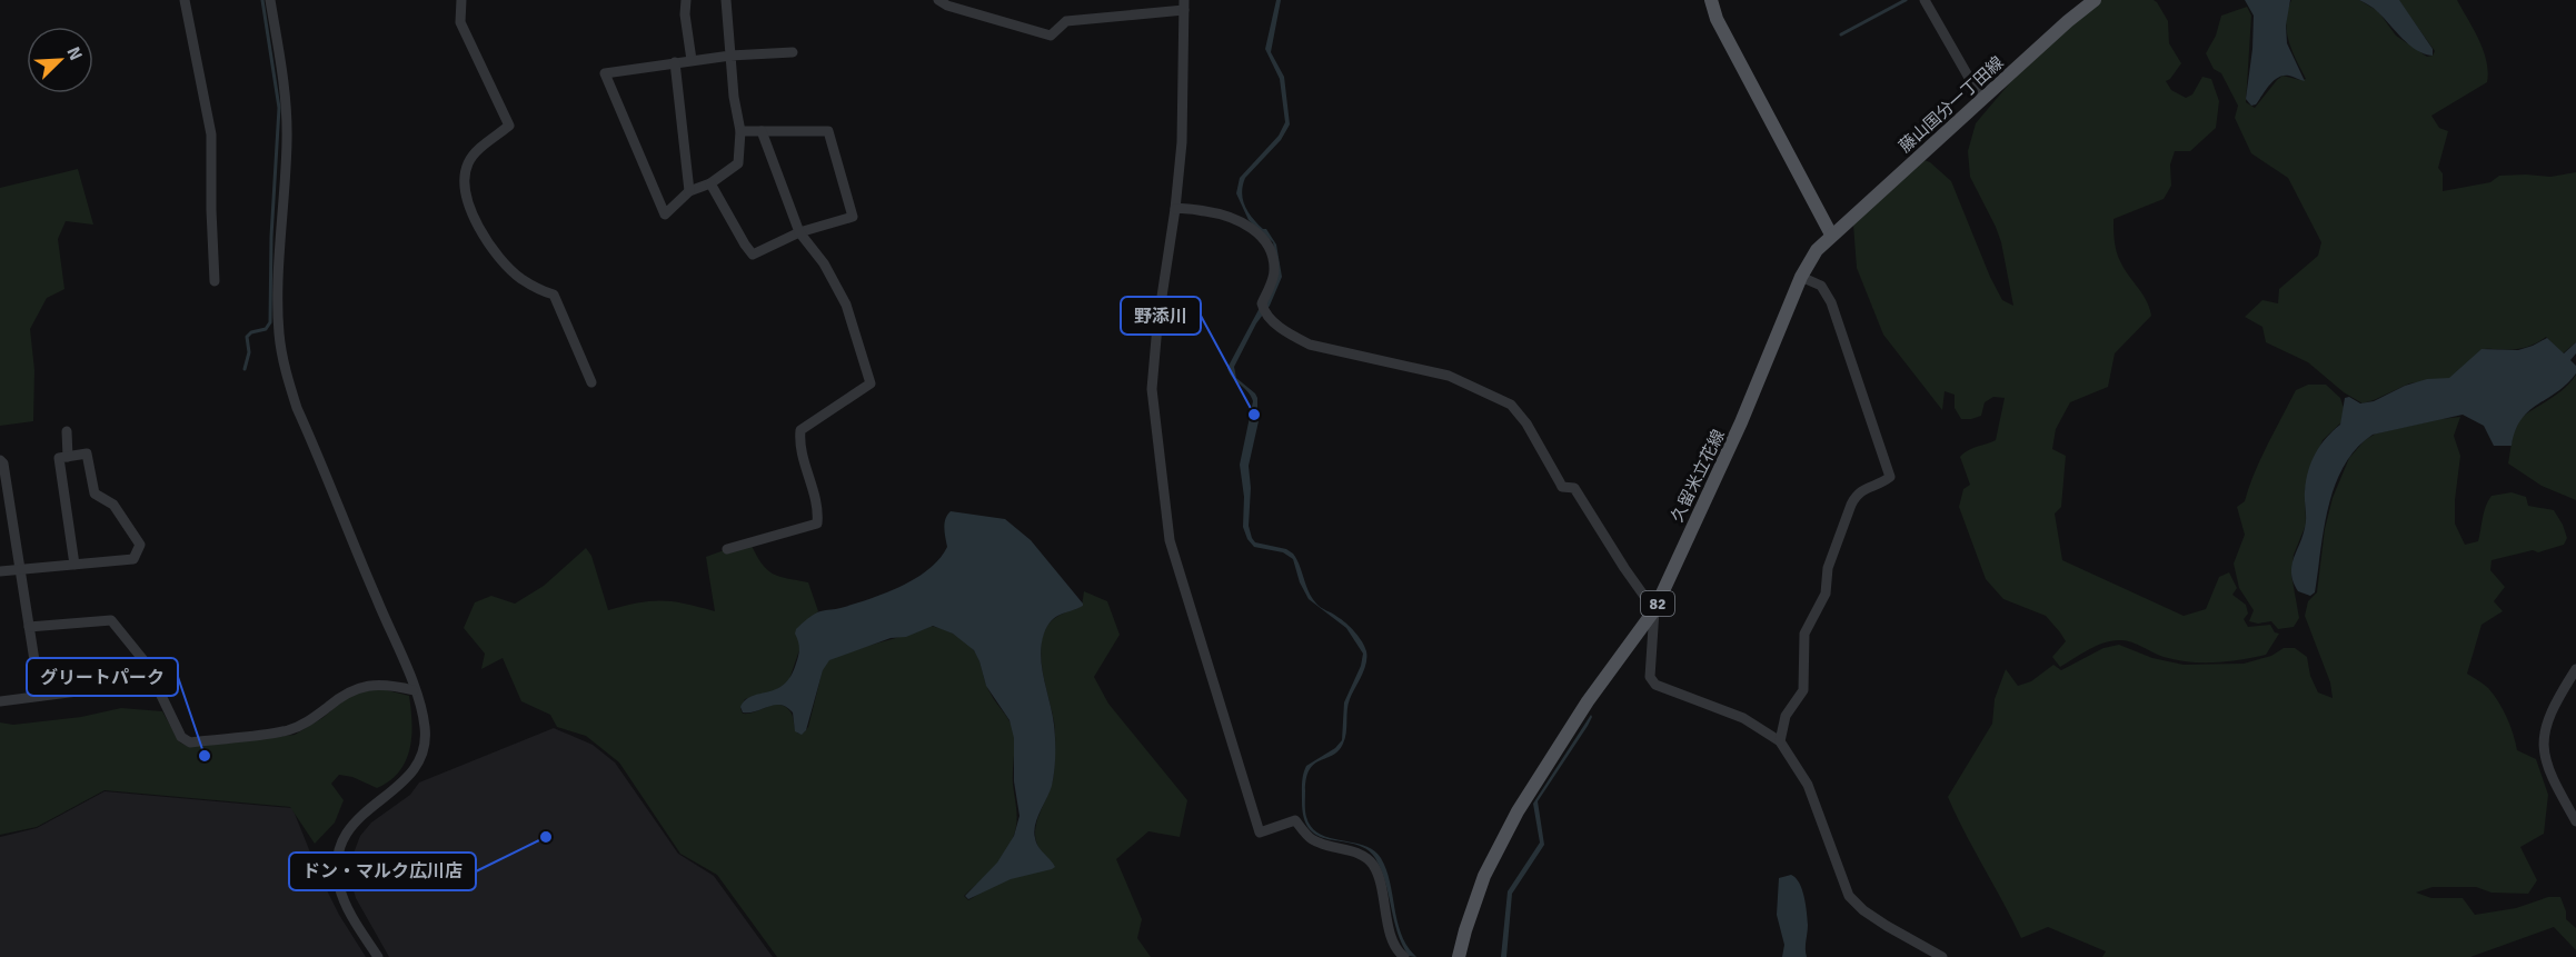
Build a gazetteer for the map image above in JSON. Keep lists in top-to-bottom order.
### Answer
{
  "streets": {
    "main road": ["藤山国分一丁田線", "久留米立花線", "82"]
  },
  "crossings": [
    ["藤山国分一丁田線", "久留米立花線"]
  ],
  "places": ["野添川", "グリートパーク", "ドン・マルク広川店"],
  "north": "top right"
}
